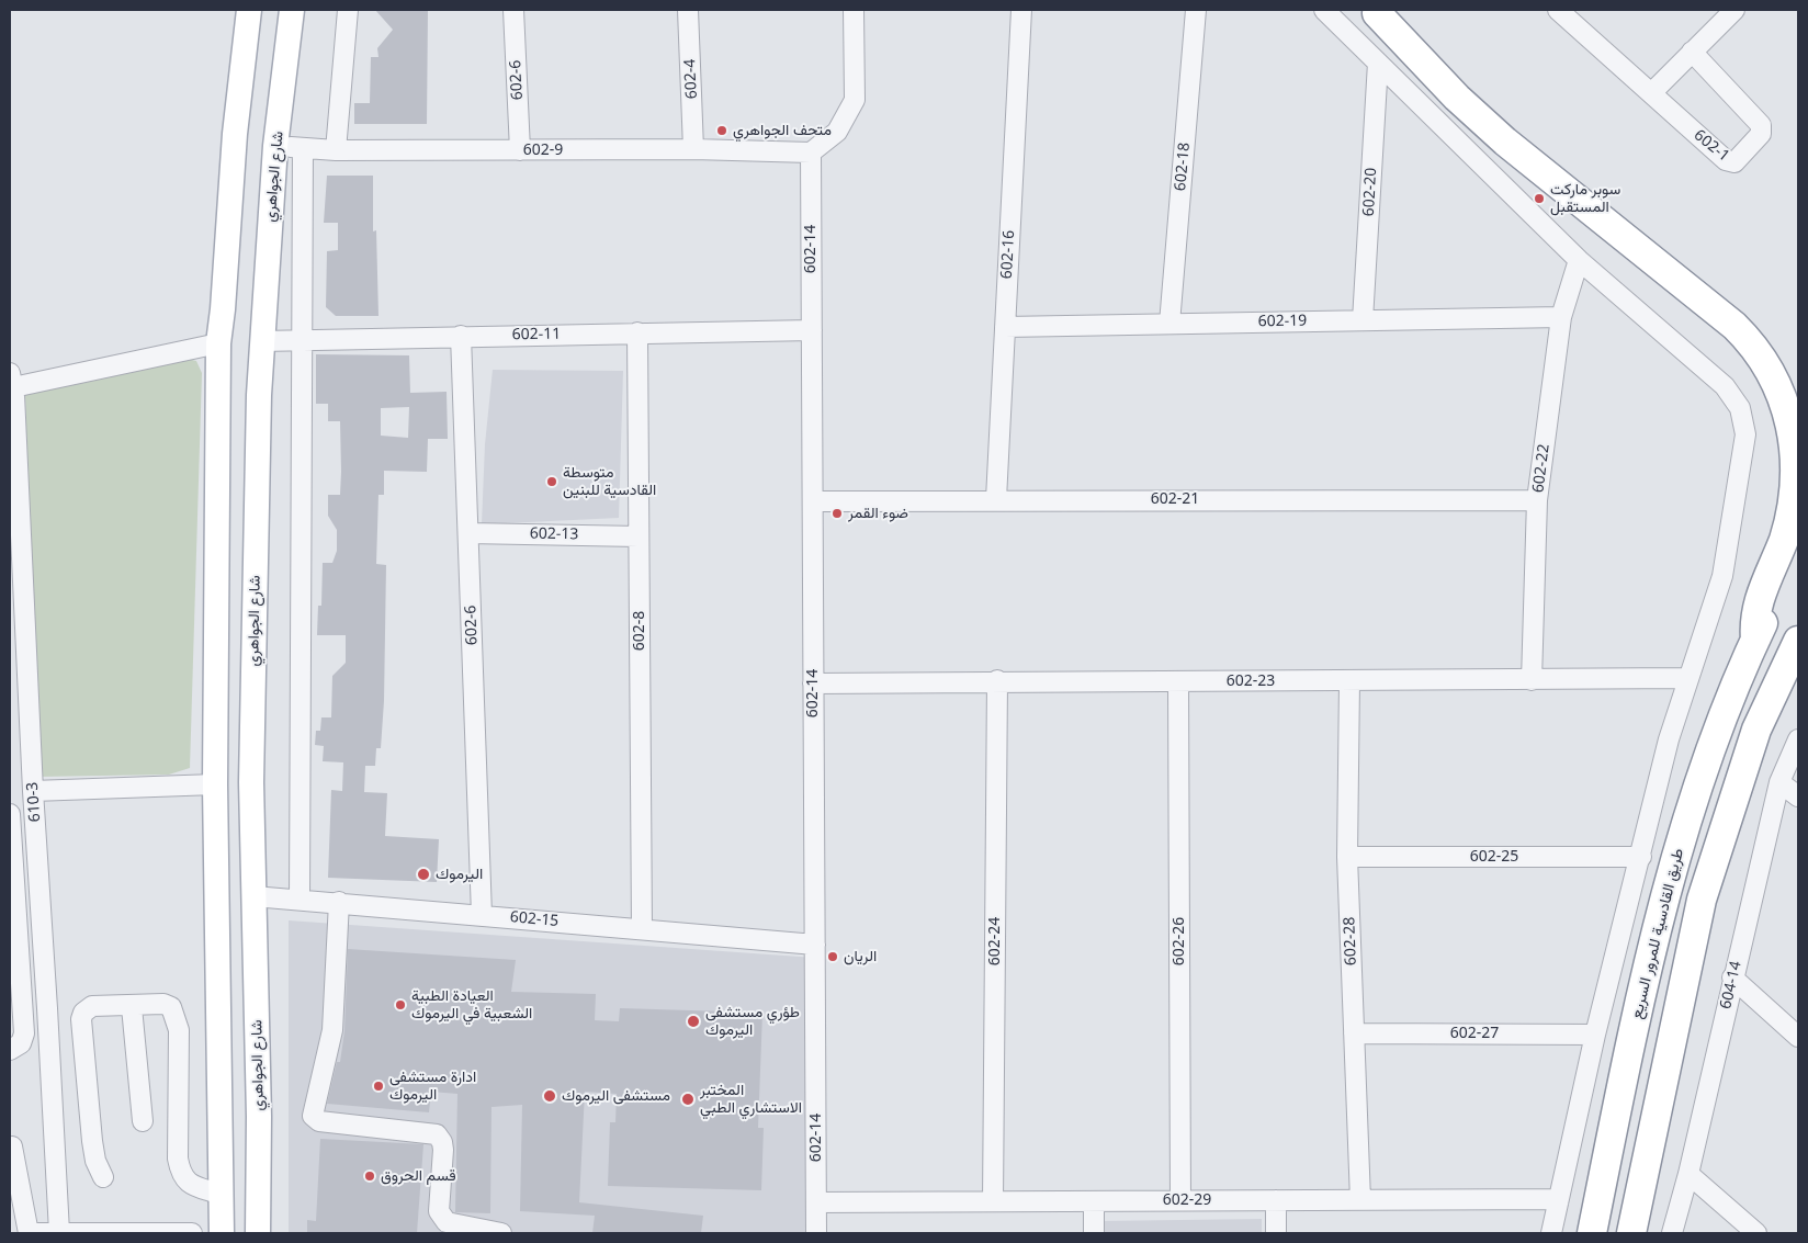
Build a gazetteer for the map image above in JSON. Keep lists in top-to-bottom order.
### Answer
{
  "streets": {
    "highway": ["طريق القادسية للمرور السريع"],
    "main road": ["شارع الجواهري"],
    "street": [
      "602-4",
      "602-6",
      "602-1",
      "602-9",
      "602-18",
      "602-20",
      "602-14",
      "602-16",
      "602-19",
      "602-11",
      "602-22",
      "602-21",
      "602-13",
      "602-8",
      "602-23",
      "610-3",
      "602-25",
      "602-15",
      "602-24",
      "602-26",
      "602-28",
      "604-14",
      "602-27",
      "602-29"
    ]
  },
  "crossings": [
    ["602-4", "602-9"],
    ["602-6", "602-9"],
    ["602-6", "602-11"],
    ["602-6", "602-13"],
    ["602-6", "602-15"],
    ["602-9", "شارع الجواهري"],
    ["602-9", "602-14"],
    ["602-18", "602-19"],
    ["شارع الجواهري", "602-11"],
    ["شارع الجواهري", "602-15"],
    ["602-20", "602-19"],
    ["602-14", "602-11"],
    ["602-14", "602-21"],
    ["602-14", "602-23"],
    ["602-14", "602-15"],
    ["602-14", "602-29"],
    ["602-16", "602-19"],
    ["602-16", "602-21"],
    ["602-19", "602-22"],
    ["602-11", "602-8"],
    ["602-22", "602-21"],
    ["602-22", "602-23"],
    ["602-13", "602-8"],
    ["602-8", "602-15"],
    ["602-23", "602-24"],
    ["602-23", "602-26"],
    ["602-23", "602-28"],
    ["602-25", "602-28"],
    ["602-24", "602-29"],
    ["602-26", "602-29"],
    ["602-28", "602-27"],
    ["602-28", "602-29"]
  ],
  "places": [
    "متحف الجواهري",
    "سوبر ماركت المستقبل",
    "متوسطة القادسية للبنين",
    "ضوء القمر",
    "اليرموك",
    "الريان",
    "العيادة الطبية الشعبية في اليرموك",
    "طؤري مستشفى اليرموك",
    "ادارة مستشفى اليرموك",
    "مستشفى اليرموك",
    "المختبر الاستشاري الطبي",
    "قسم الحروق"
  ]
}
